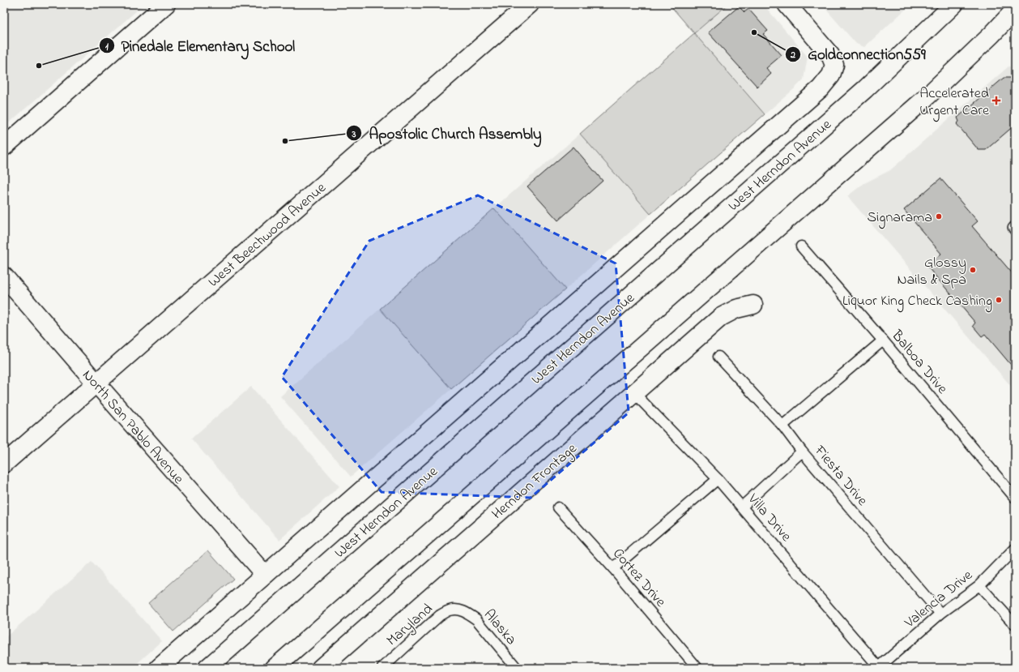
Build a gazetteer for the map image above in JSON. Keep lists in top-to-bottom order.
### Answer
{
  "streets": {
    "street": [
      "West Herndon Avenue",
      "West Beechwood Avenue",
      "North San Pablo Avenue",
      "Herndon Frontage"
    ],
    "lane": [
      "Balboa Drive",
      "Fiesta Drive",
      "Villa Drive",
      "Cortez Drive",
      "Valencia Drive",
      "Maryland",
      "Alaska"
    ]
  },
  "crossings": [
    ["West Herndon Avenue", "North San Pablo Avenue"],
    ["West Beechwood Avenue", "North San Pablo Avenue"],
    ["Fiesta Drive", "Valencia Drive"],
    ["Herndon Frontage", "Villa Drive"],
    ["Villa Drive", "Valencia Drive"],
    ["Maryland", "Alaska"]
  ],
  "places": {
    "other": [
      "Goldconnection559",
      "Pinedale Elementary School",
      "Apostolic Church Assembly",
      "Signarama",
      "Glossy Nails & Spa",
      "Liquor King Check Cashing"
    ],
    "health": ["Accelerated Urgent Care"]
  }
}
